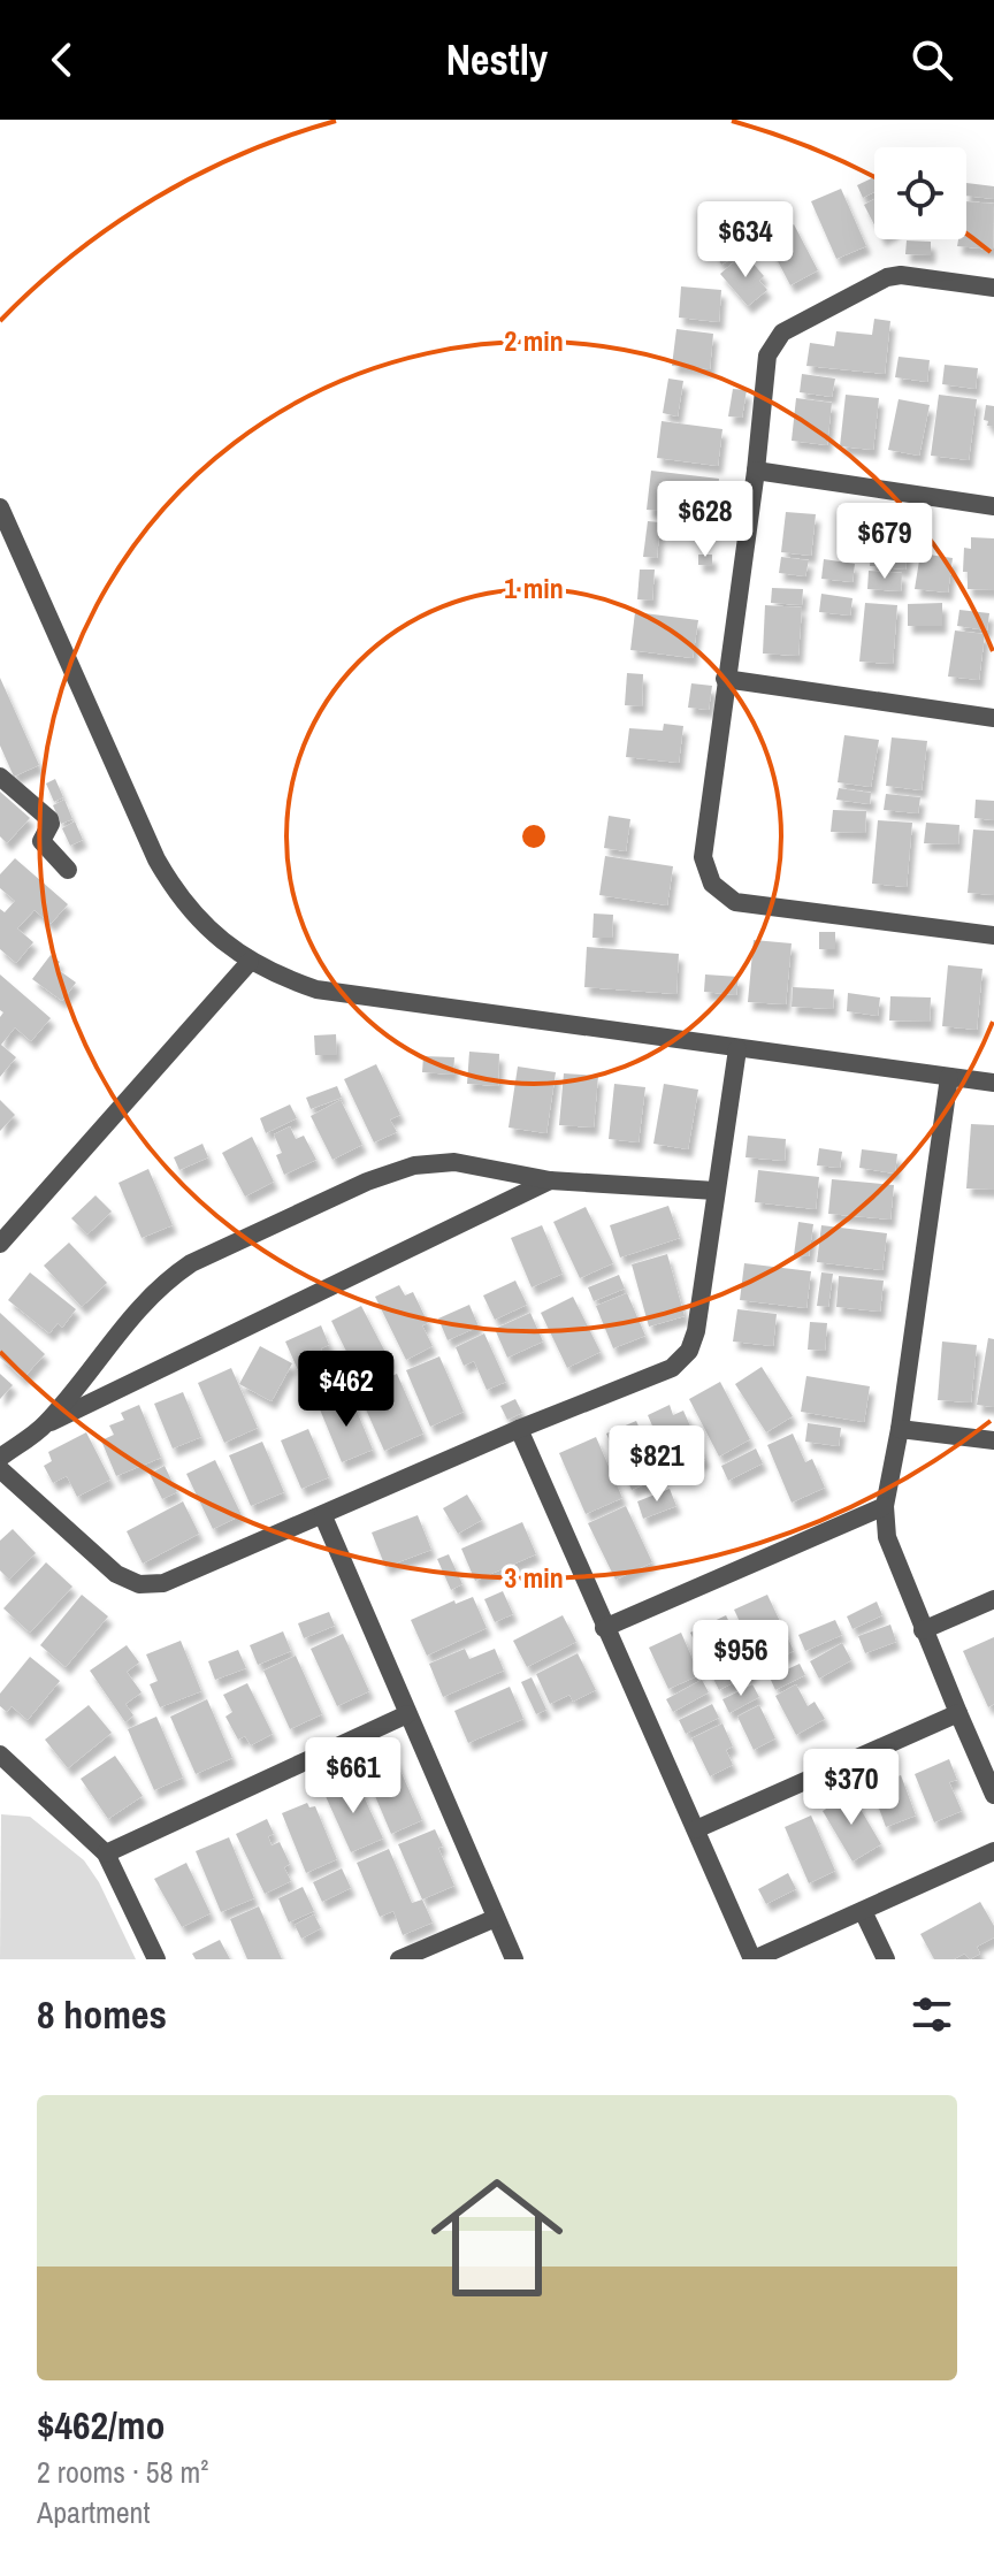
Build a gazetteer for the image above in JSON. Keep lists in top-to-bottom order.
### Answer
{
  "page": {
    "header": "Nestly",
    "price": [
      "$634",
      "$628",
      "$679",
      "$462",
      "$821",
      "$956",
      "$661",
      "$370"
    ],
    "heading": "8 homes",
    "list": [
      {
        "name": "$462/mo",
        "note": "2 rooms · 58 m² · Apartment"
      }
    ]
  },
  "rings": ["2 min", "1 min", "3 min"]
}
